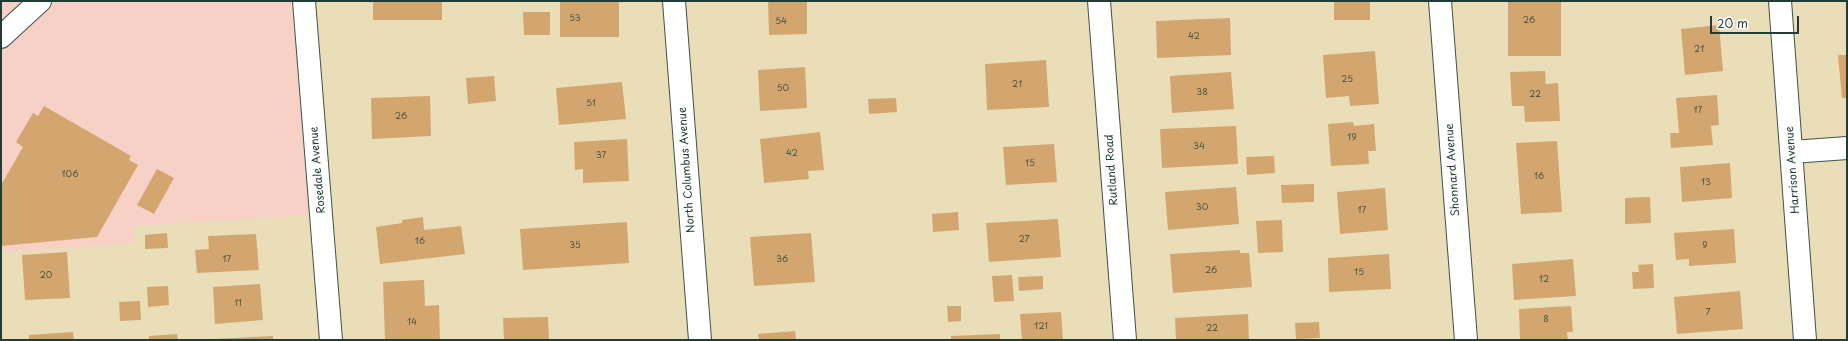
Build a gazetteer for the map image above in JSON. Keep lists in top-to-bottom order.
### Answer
{
  "streets": {
    "street": [
      "Rosedale Avenue",
      "North Columbus Avenue",
      "Rutland Road",
      "Shonnard Avenue",
      "Harrison Avenue"
    ]
  },
  "house_numbers": [
    "53",
    "26",
    "54",
    "42",
    "21",
    "25",
    "21",
    "50",
    "38",
    "22",
    "51",
    "17",
    "26",
    "19",
    "34",
    "42",
    "37",
    "15",
    "106",
    "16",
    "13",
    "30",
    "17",
    "27",
    "16",
    "35",
    "9",
    "17",
    "36",
    "26",
    "15",
    "20",
    "12",
    "11",
    "7",
    "8",
    "14",
    "121",
    "22"
  ],
  "scale_bar": "20 m"
}
